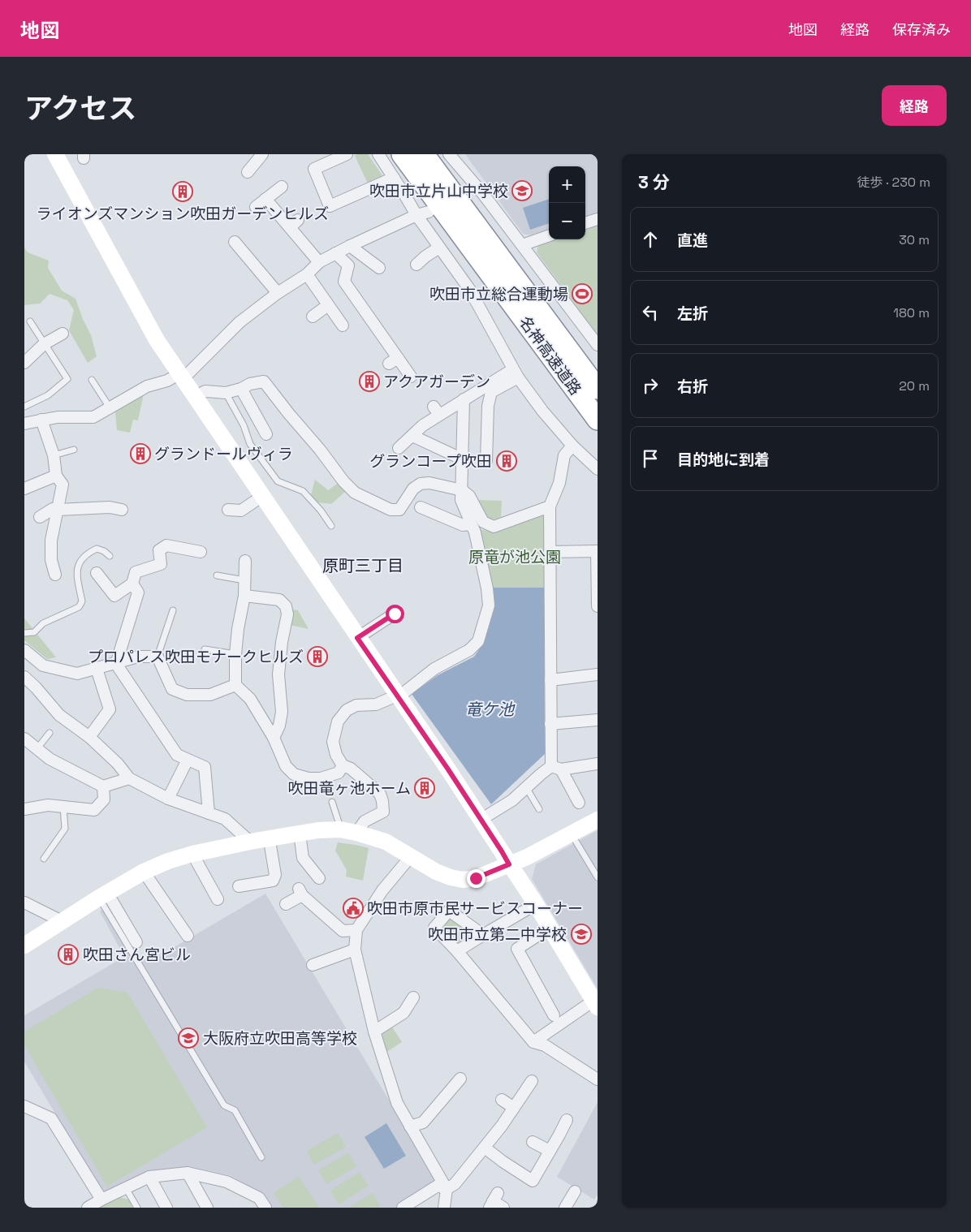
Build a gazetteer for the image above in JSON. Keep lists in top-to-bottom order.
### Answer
{
  "streets": {
    "highway": ["名神高速道路"]
  },
  "districts": ["原町三丁目"],
  "water": ["竜ケ池"],
  "parks": ["原竜が池公園"],
  "places": {
    "school or university": ["吹田市立片山中学校", "吹田市立第二中学校", "大阪府立吹田高等学校"],
    "building": [
      "ライオンズマンション吹田ガーデンヒルズ",
      "アクアガーデン",
      "グランドールヴィラ",
      "グランコープ吹田",
      "プロパレス吹田モナークヒルズ",
      "吹田竜ヶ池ホーム",
      "吹田さん宮ビル"
    ],
    "sports": ["吹田市立総合運動場"],
    "public building": ["吹田市原市民サービスコーナー"]
  },
  "page": {
    "header": "地図",
    "nav": ["地図", "経路", "保存済み"],
    "title": "アクセス",
    "buttons": "経路",
    "heading": ["3 分", "徒歩 · 230 m"],
    "map_buttons": ["+", "−"],
    "list": [
      ["直進", "30 m"],
      ["左折", "180 m"],
      ["右折", "20 m"],
      "目的地に到着"
    ]
  }
}
